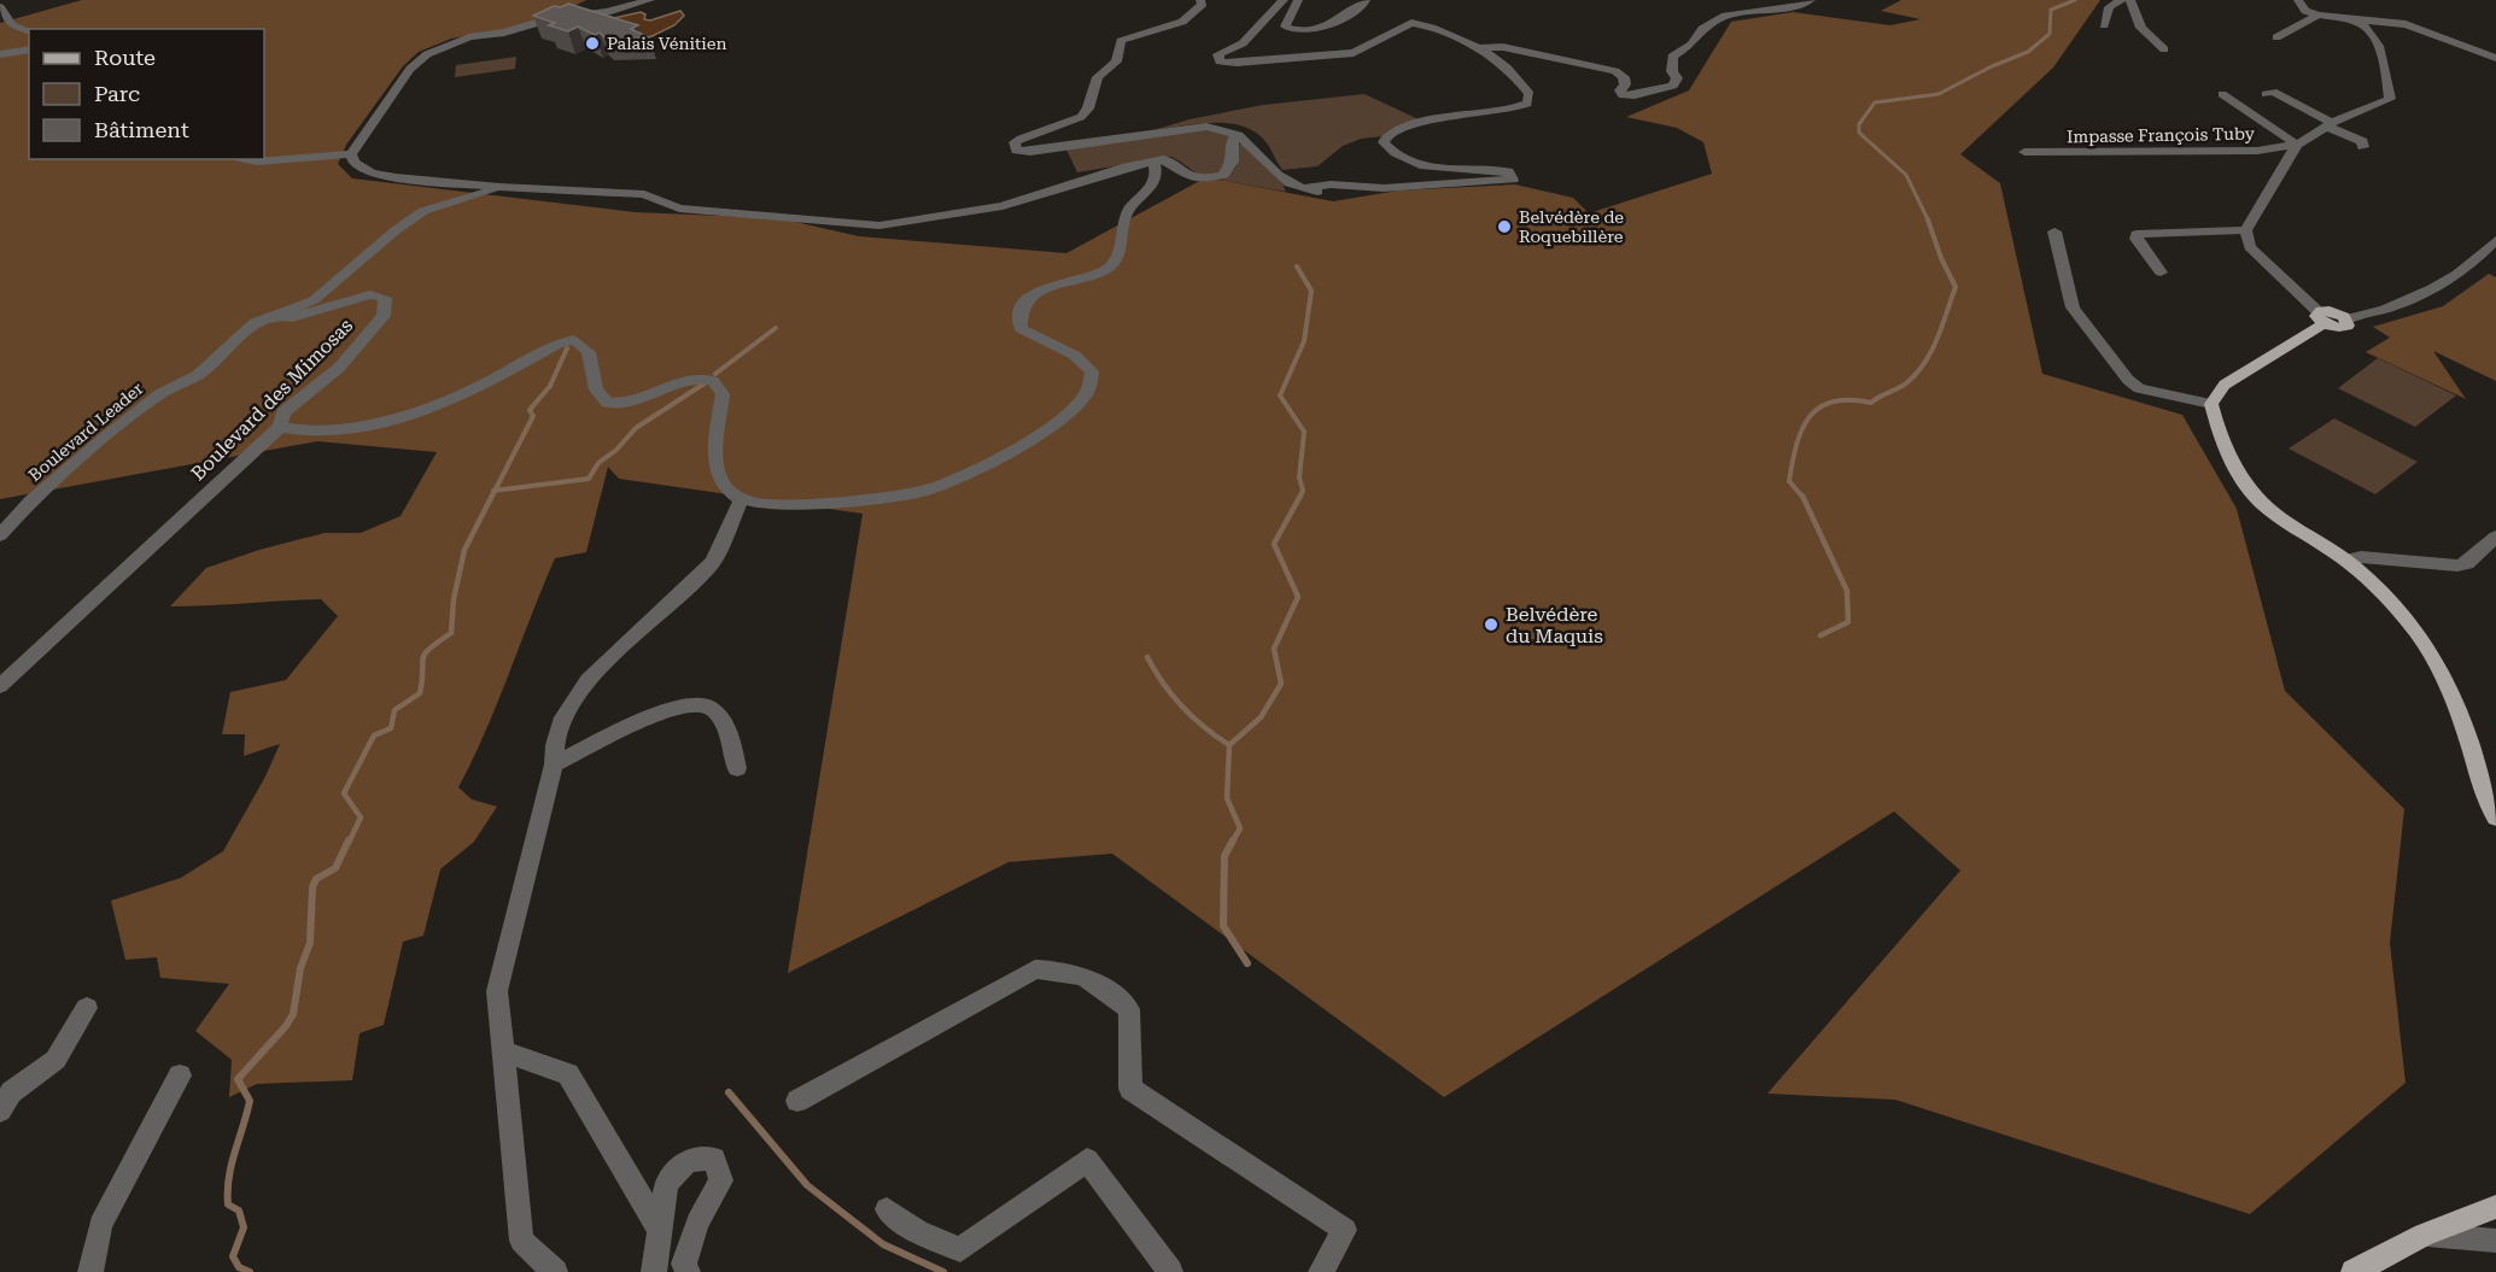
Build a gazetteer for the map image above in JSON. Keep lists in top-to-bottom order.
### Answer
{
  "streets": {
    "street": ["Impasse François Tuby", "Boulevard des Mimosas", "Boulevard Leader"]
  },
  "crossings": [
    ["Boulevard des Mimosas", "Boulevard Leader"]
  ],
  "places": ["Palais Vénitien", "Belvédère de Roquebillère", "Belvédère du Maquis"],
  "legend": ["Route", "Parc", "Bâtiment"]
}
